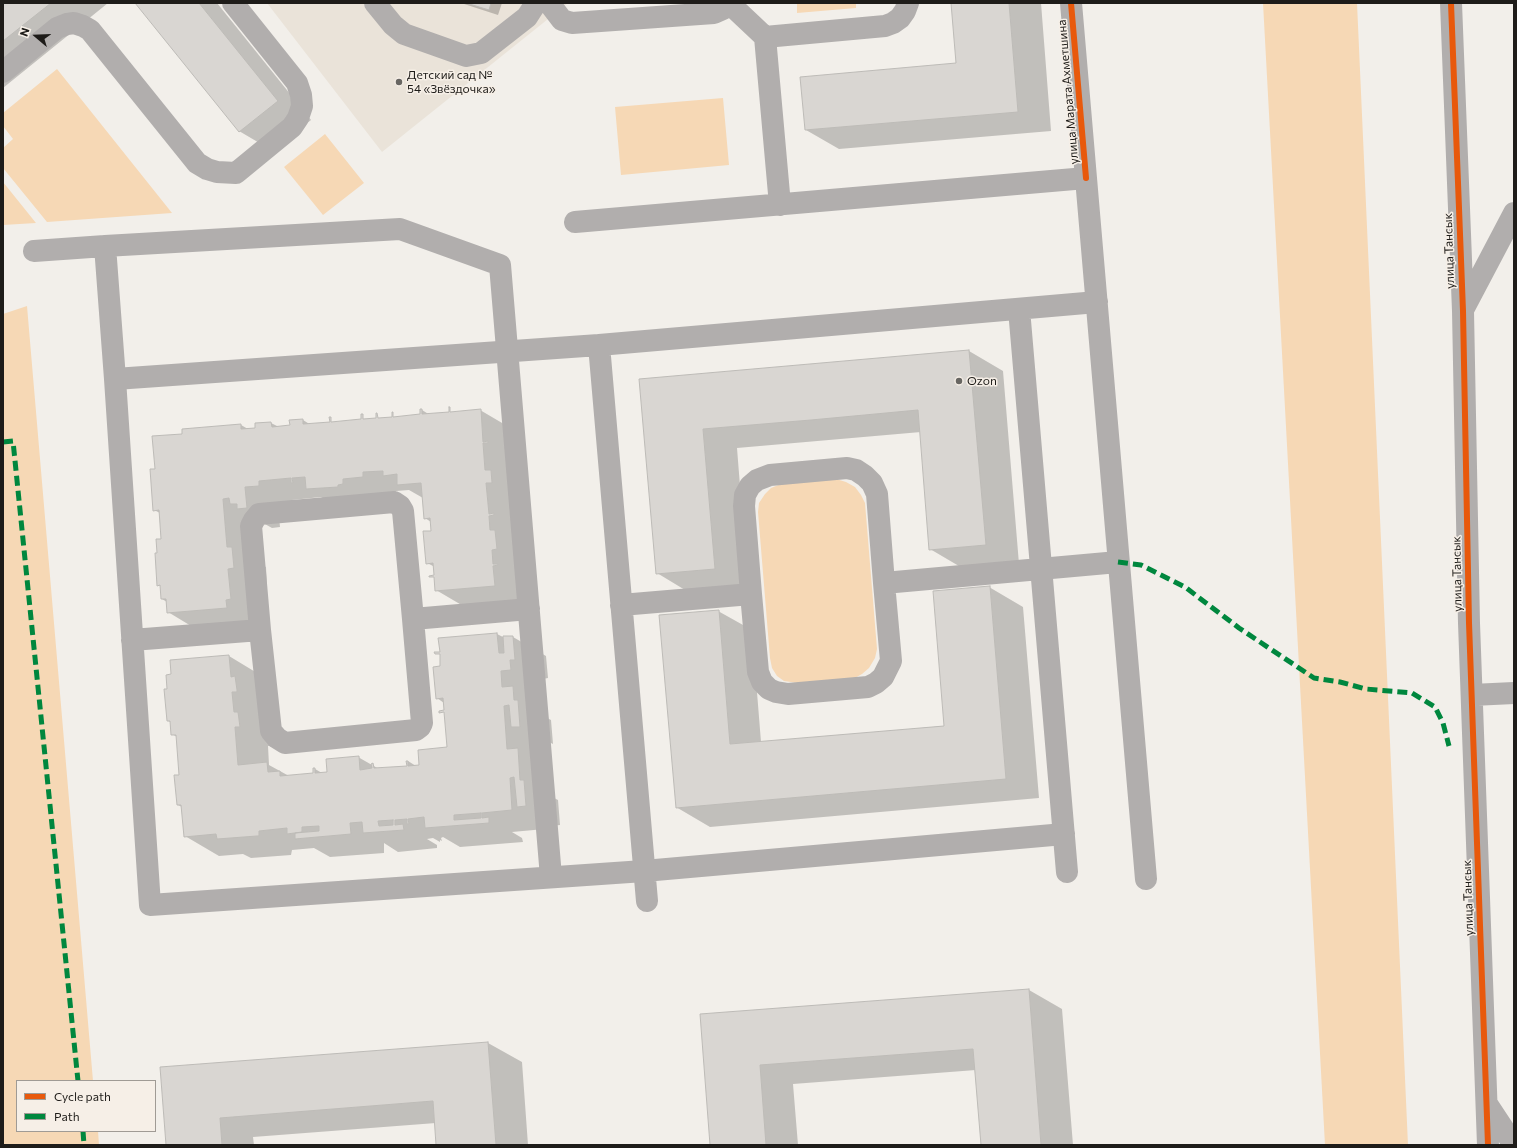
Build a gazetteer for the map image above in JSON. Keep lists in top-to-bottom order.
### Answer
{
  "streets": {
    "street": ["улица Марата Ахметшина", "улица Тансык"]
  },
  "places": ["Детский сад № 54 «Звёздочка»", "Ozon"],
  "legend": ["Cycle path", "Path"],
  "north": "left"
}
